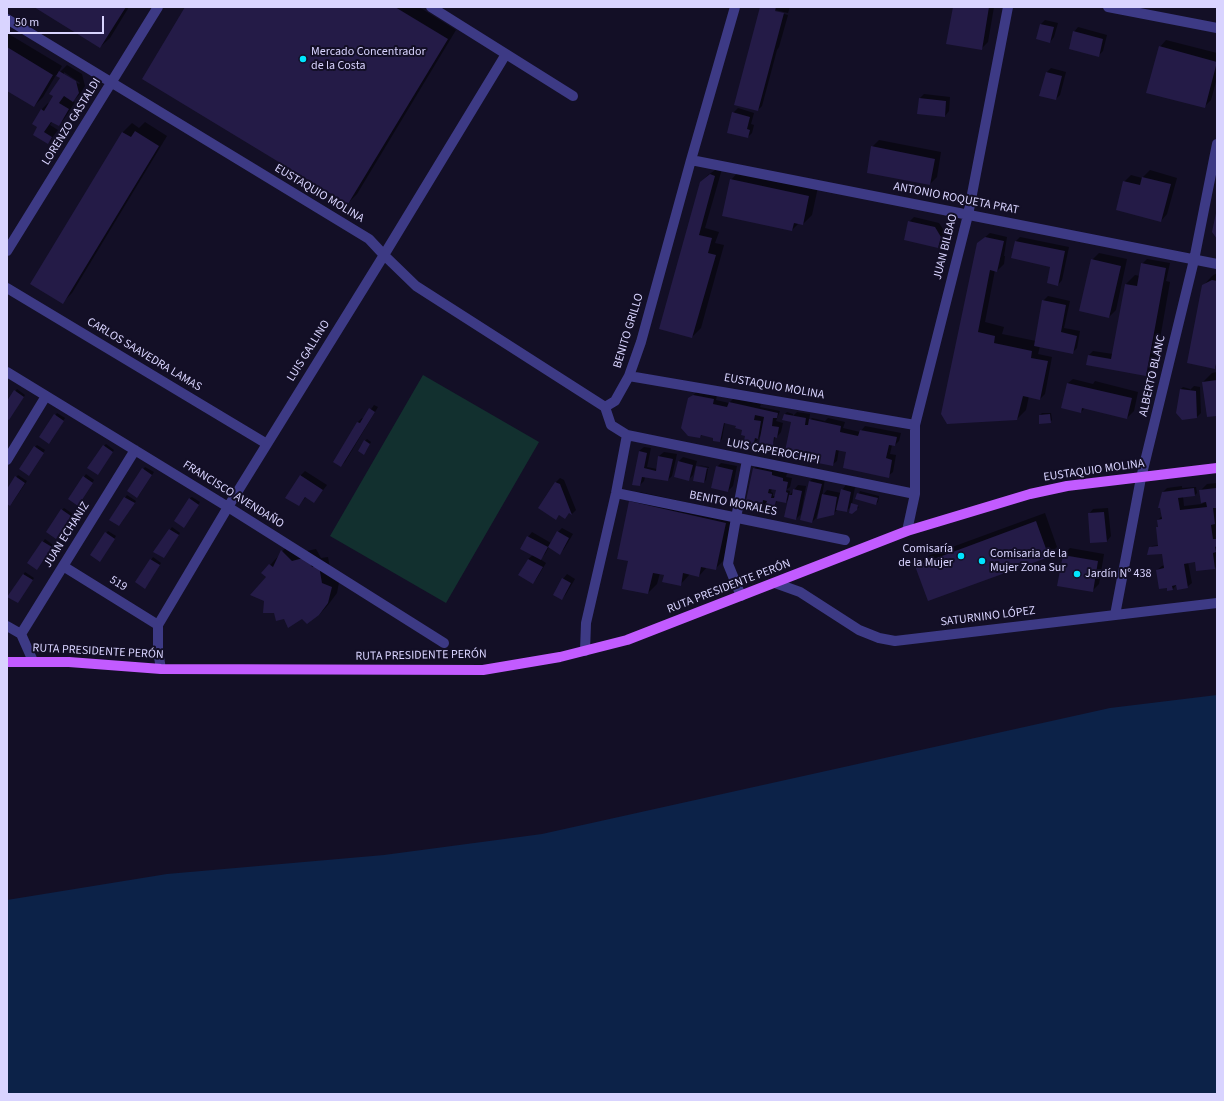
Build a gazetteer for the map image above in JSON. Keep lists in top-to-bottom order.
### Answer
{
  "streets": {
    "main road": ["EUSTAQUIO MOLINA", "RUTA PRESIDENTE PERÓN"],
    "street": [
      "LORENZO GASTALDI",
      "ANTONIO ROQUETA PRAT",
      "JUAN BILBAO",
      "BENITO GRILLO",
      "LUIS GALLINO",
      "CARLOS SAAVEDRA LAMAS",
      "ALBERTO BLANC",
      "LUIS CAPEROCHIPI",
      "FRANCISCO AVENDAÑO",
      "BENITO MORALES",
      "JUAN ECHANIZ",
      "519",
      "SATURNINO LÓPEZ"
    ]
  },
  "crossings": [
    ["LORENZO GASTALDI", "EUSTAQUIO MOLINA"],
    ["EUSTAQUIO MOLINA", "JUAN BILBAO"],
    ["EUSTAQUIO MOLINA", "BENITO GRILLO"],
    ["EUSTAQUIO MOLINA", "LUIS GALLINO"],
    ["EUSTAQUIO MOLINA", "ALBERTO BLANC"],
    ["EUSTAQUIO MOLINA", "RUTA PRESIDENTE PERÓN"],
    ["ANTONIO ROQUETA PRAT", "JUAN BILBAO"],
    ["ANTONIO ROQUETA PRAT", "BENITO GRILLO"],
    ["ANTONIO ROQUETA PRAT", "ALBERTO BLANC"],
    ["JUAN BILBAO", "LUIS CAPEROCHIPI"],
    ["JUAN BILBAO", "RUTA PRESIDENTE PERÓN"],
    ["LUIS GALLINO", "CARLOS SAAVEDRA LAMAS"],
    ["LUIS GALLINO", "FRANCISCO AVENDAÑO"],
    ["LUIS GALLINO", "519"],
    ["ALBERTO BLANC", "SATURNINO LÓPEZ"],
    ["FRANCISCO AVENDAÑO", "JUAN ECHANIZ"],
    ["JUAN ECHANIZ", "519"],
    ["RUTA PRESIDENTE PERÓN", "SATURNINO LÓPEZ"]
  ],
  "places": [
    "Mercado Concentrador de la Costa",
    "Comisaría de la Mujer",
    "Comisaria de la Mujer Zona Sur",
    "Jardín N° 438"
  ],
  "scale_bar": "50 m"
}
